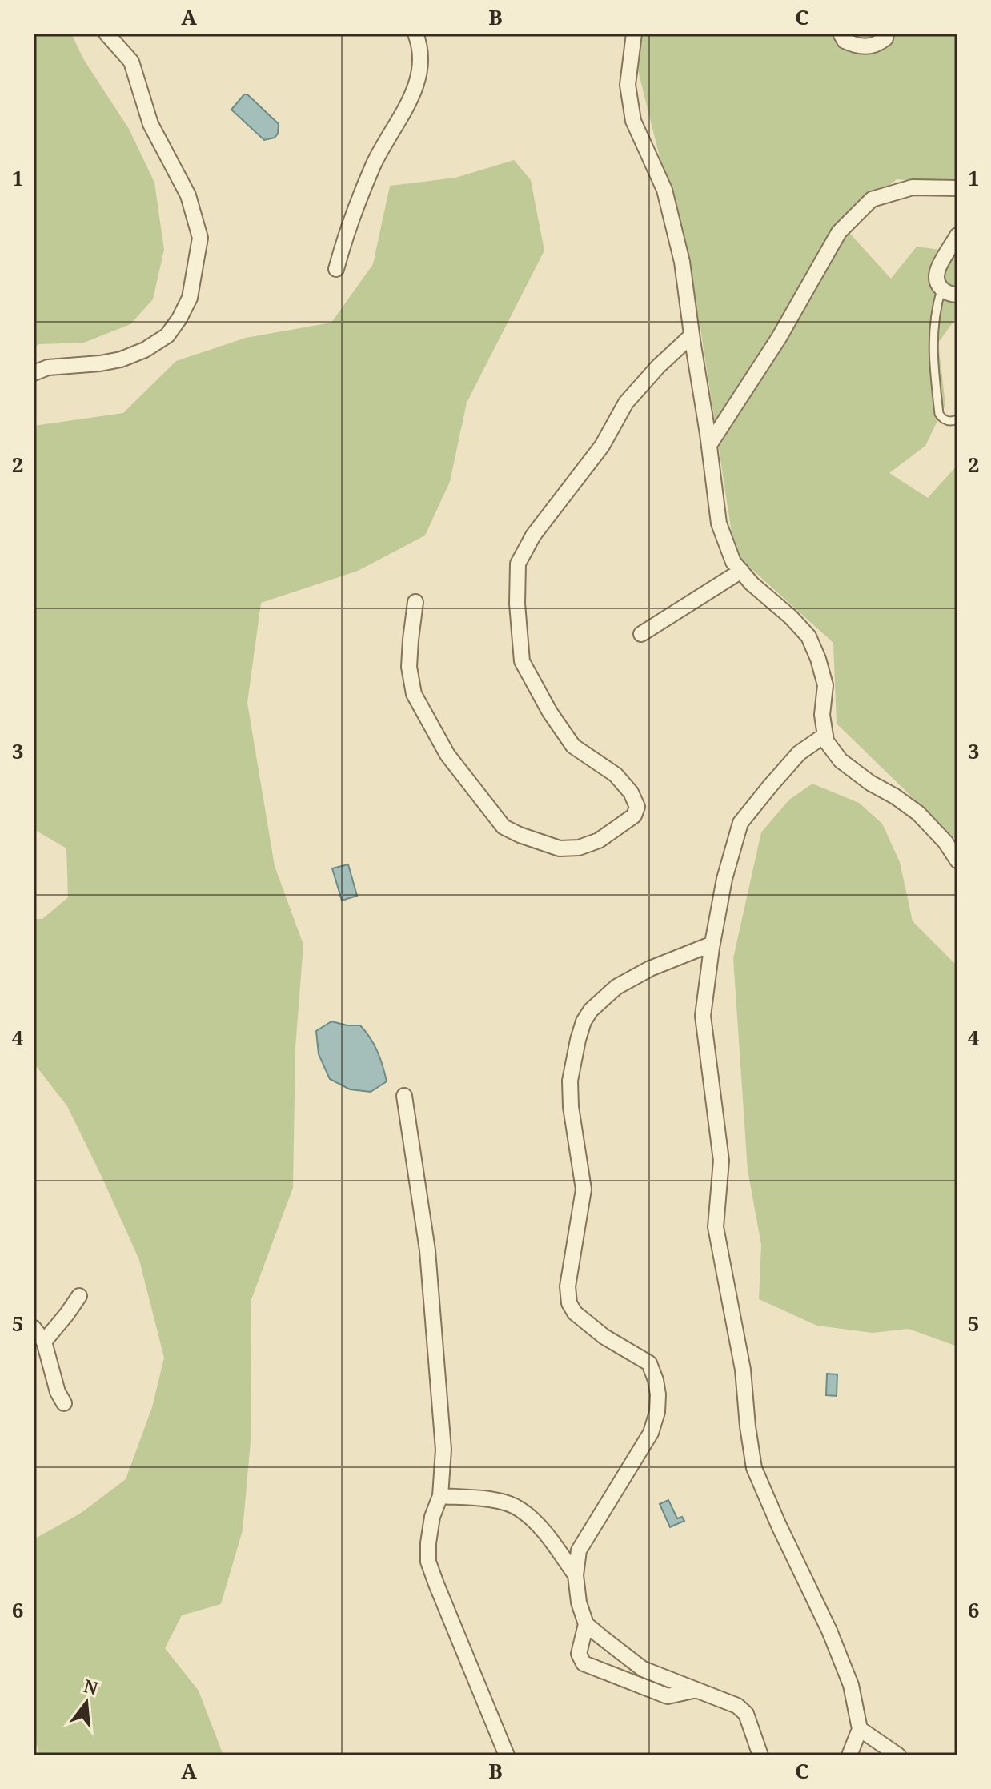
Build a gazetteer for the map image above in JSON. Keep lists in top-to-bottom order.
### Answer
{
  "north": "top",
  "grid": {
    "columns": ["A", "B", "C"],
    "rows": [
      "1",
      "2",
      "3",
      "4",
      "5",
      "6"
    ]
  }
}
